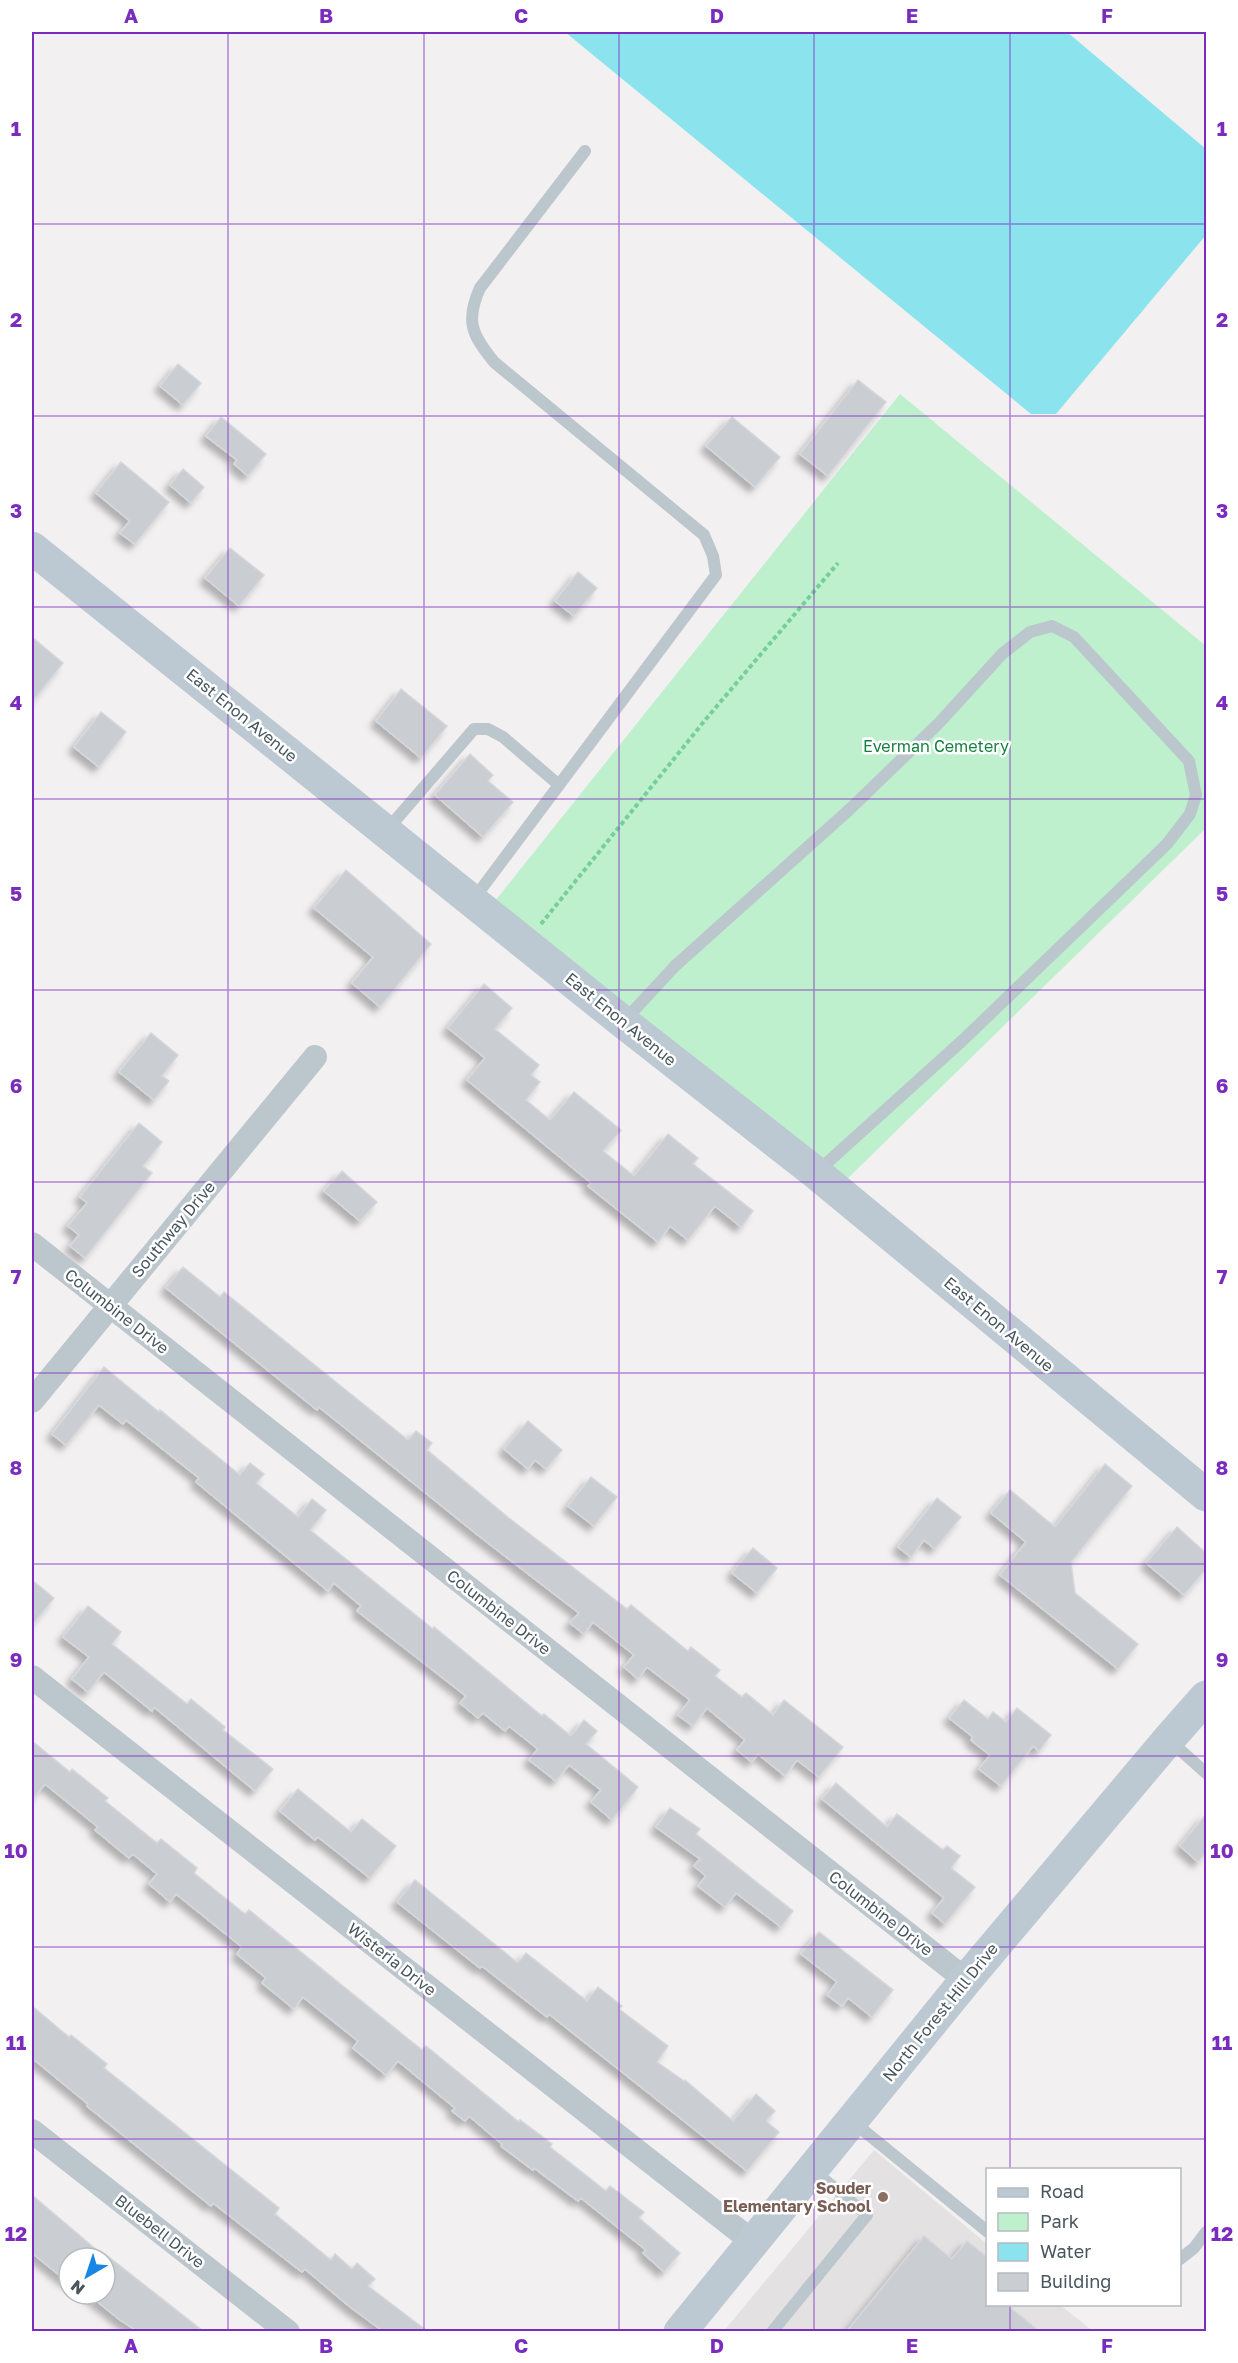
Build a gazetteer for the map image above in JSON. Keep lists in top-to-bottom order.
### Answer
{
  "streets": {
    "street": [
      "East Enon Avenue",
      "Southway Drive",
      "Columbine Drive",
      "Wisteria Drive",
      "North Forest Hill Drive",
      "Bluebell Drive"
    ]
  },
  "crossings": [
    ["Southway Drive", "Columbine Drive"],
    ["Columbine Drive", "North Forest Hill Drive"],
    ["Wisteria Drive", "North Forest Hill Drive"]
  ],
  "parks": ["Everman Cemetery"],
  "places": ["Souder Elementary School"],
  "legend": [
    "Road",
    "Park",
    "Water",
    "Building"
  ],
  "north": "bottom left",
  "grid": {
    "columns": [
      "A",
      "B",
      "C",
      "D",
      "E",
      "F"
    ],
    "rows": [
      "1",
      "2",
      "3",
      "4",
      "5",
      "6",
      "7",
      "8",
      "9",
      "10",
      "11",
      "12"
    ]
  }
}
